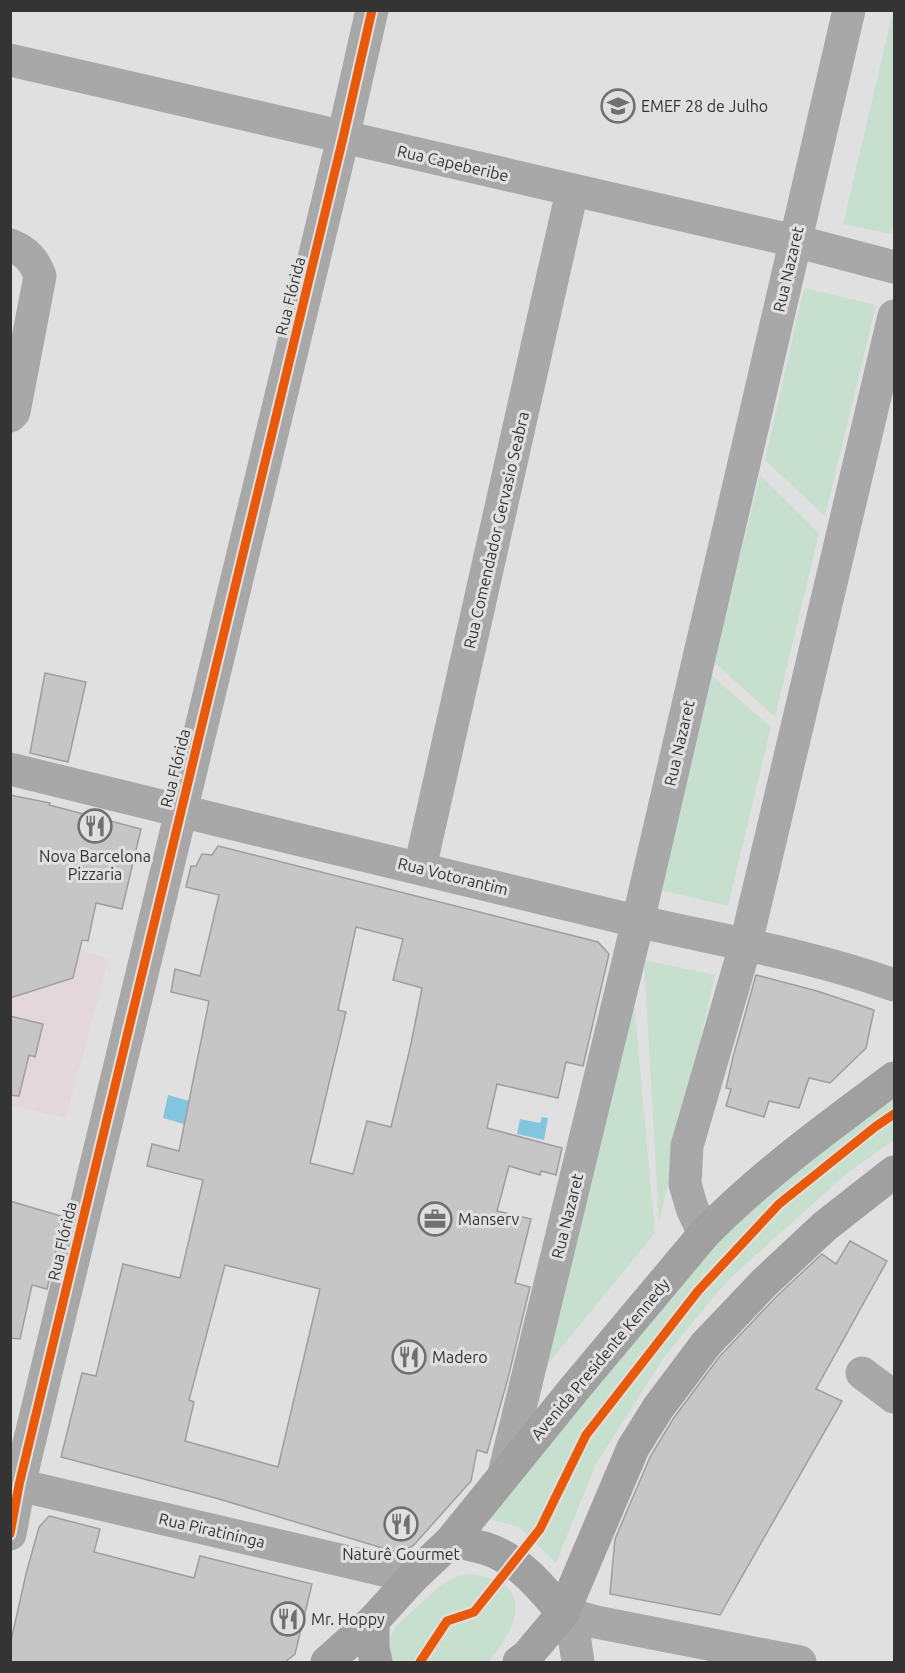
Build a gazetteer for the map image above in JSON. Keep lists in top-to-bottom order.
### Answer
{
  "streets": {
    "main road": ["Avenida Presidente Kennedy"],
    "street": [
      "Rua Capeberibe",
      "Rua Nazaret",
      "Rua Flórida",
      "Rua Comendador Gervasio Seabra",
      "Rua Votorantim",
      "Rua Piratininga"
    ]
  },
  "crossings": [
    ["Rua Capeberibe", "Rua Nazaret"],
    ["Rua Capeberibe", "Rua Flórida"],
    ["Rua Capeberibe", "Rua Comendador Gervasio Seabra"],
    ["Rua Nazaret", "Rua Votorantim"],
    ["Rua Nazaret", "Avenida Presidente Kennedy"],
    ["Rua Flórida", "Rua Votorantim"],
    ["Rua Flórida", "Rua Piratininga"],
    ["Rua Comendador Gervasio Seabra", "Rua Votorantim"],
    ["Avenida Presidente Kennedy", "Rua Piratininga"]
  ],
  "places": {
    "school or university": ["EMEF 28 de Julho"],
    "restaurant": [
      "Nova Barcelona Pizzaria",
      "Madero",
      "Naturê Gourmet",
      "Mr. Hoppy"
    ],
    "office": ["Manserv"]
  }
}
